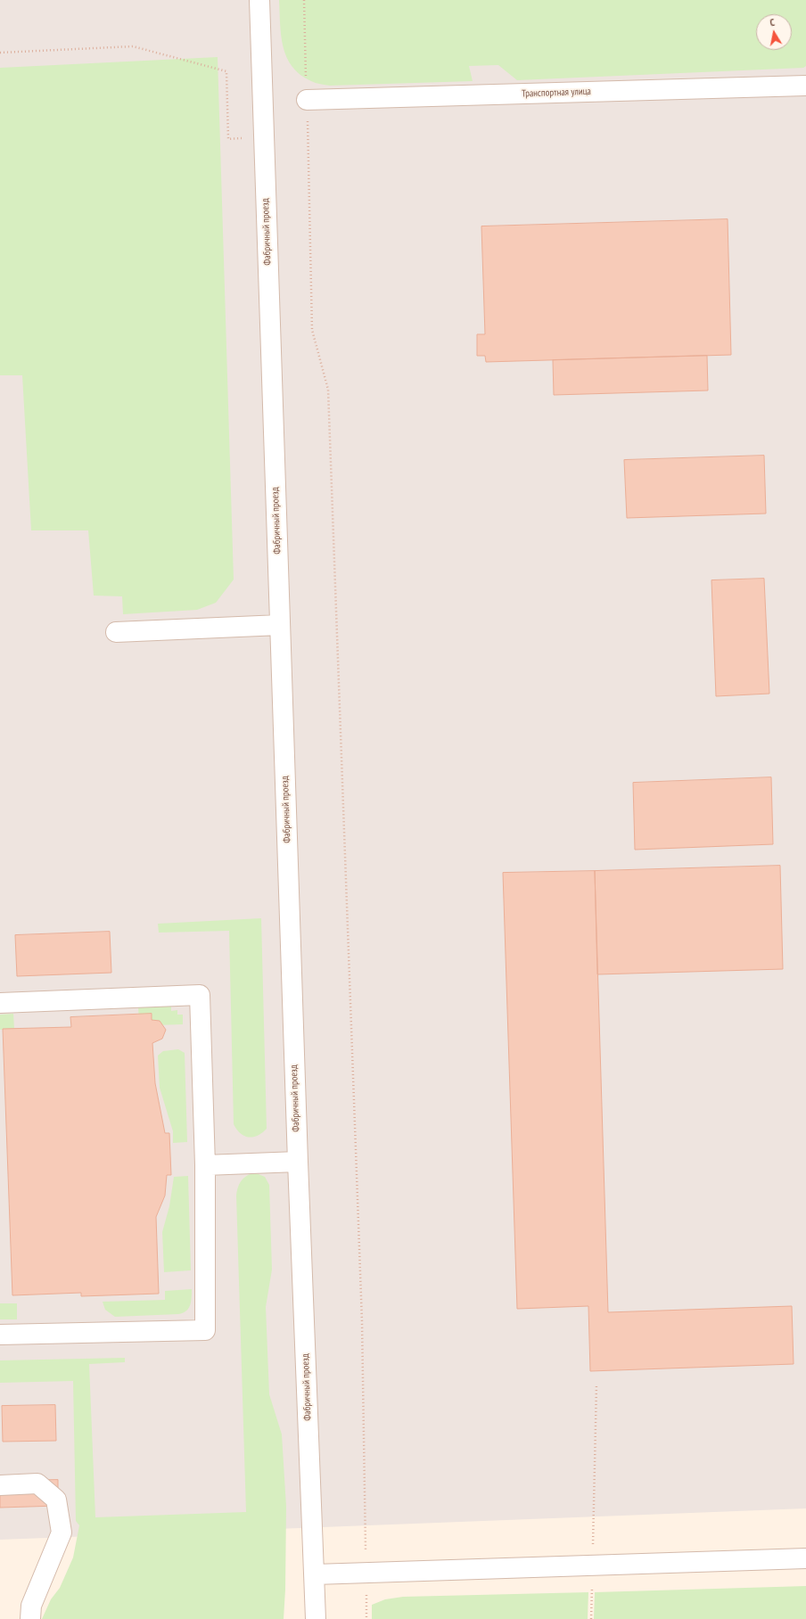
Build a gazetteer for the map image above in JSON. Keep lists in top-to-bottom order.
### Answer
{
  "streets": {
    "street": ["Транспортная улица", "Фабричный проезд"]
  },
  "north": "top"
}
